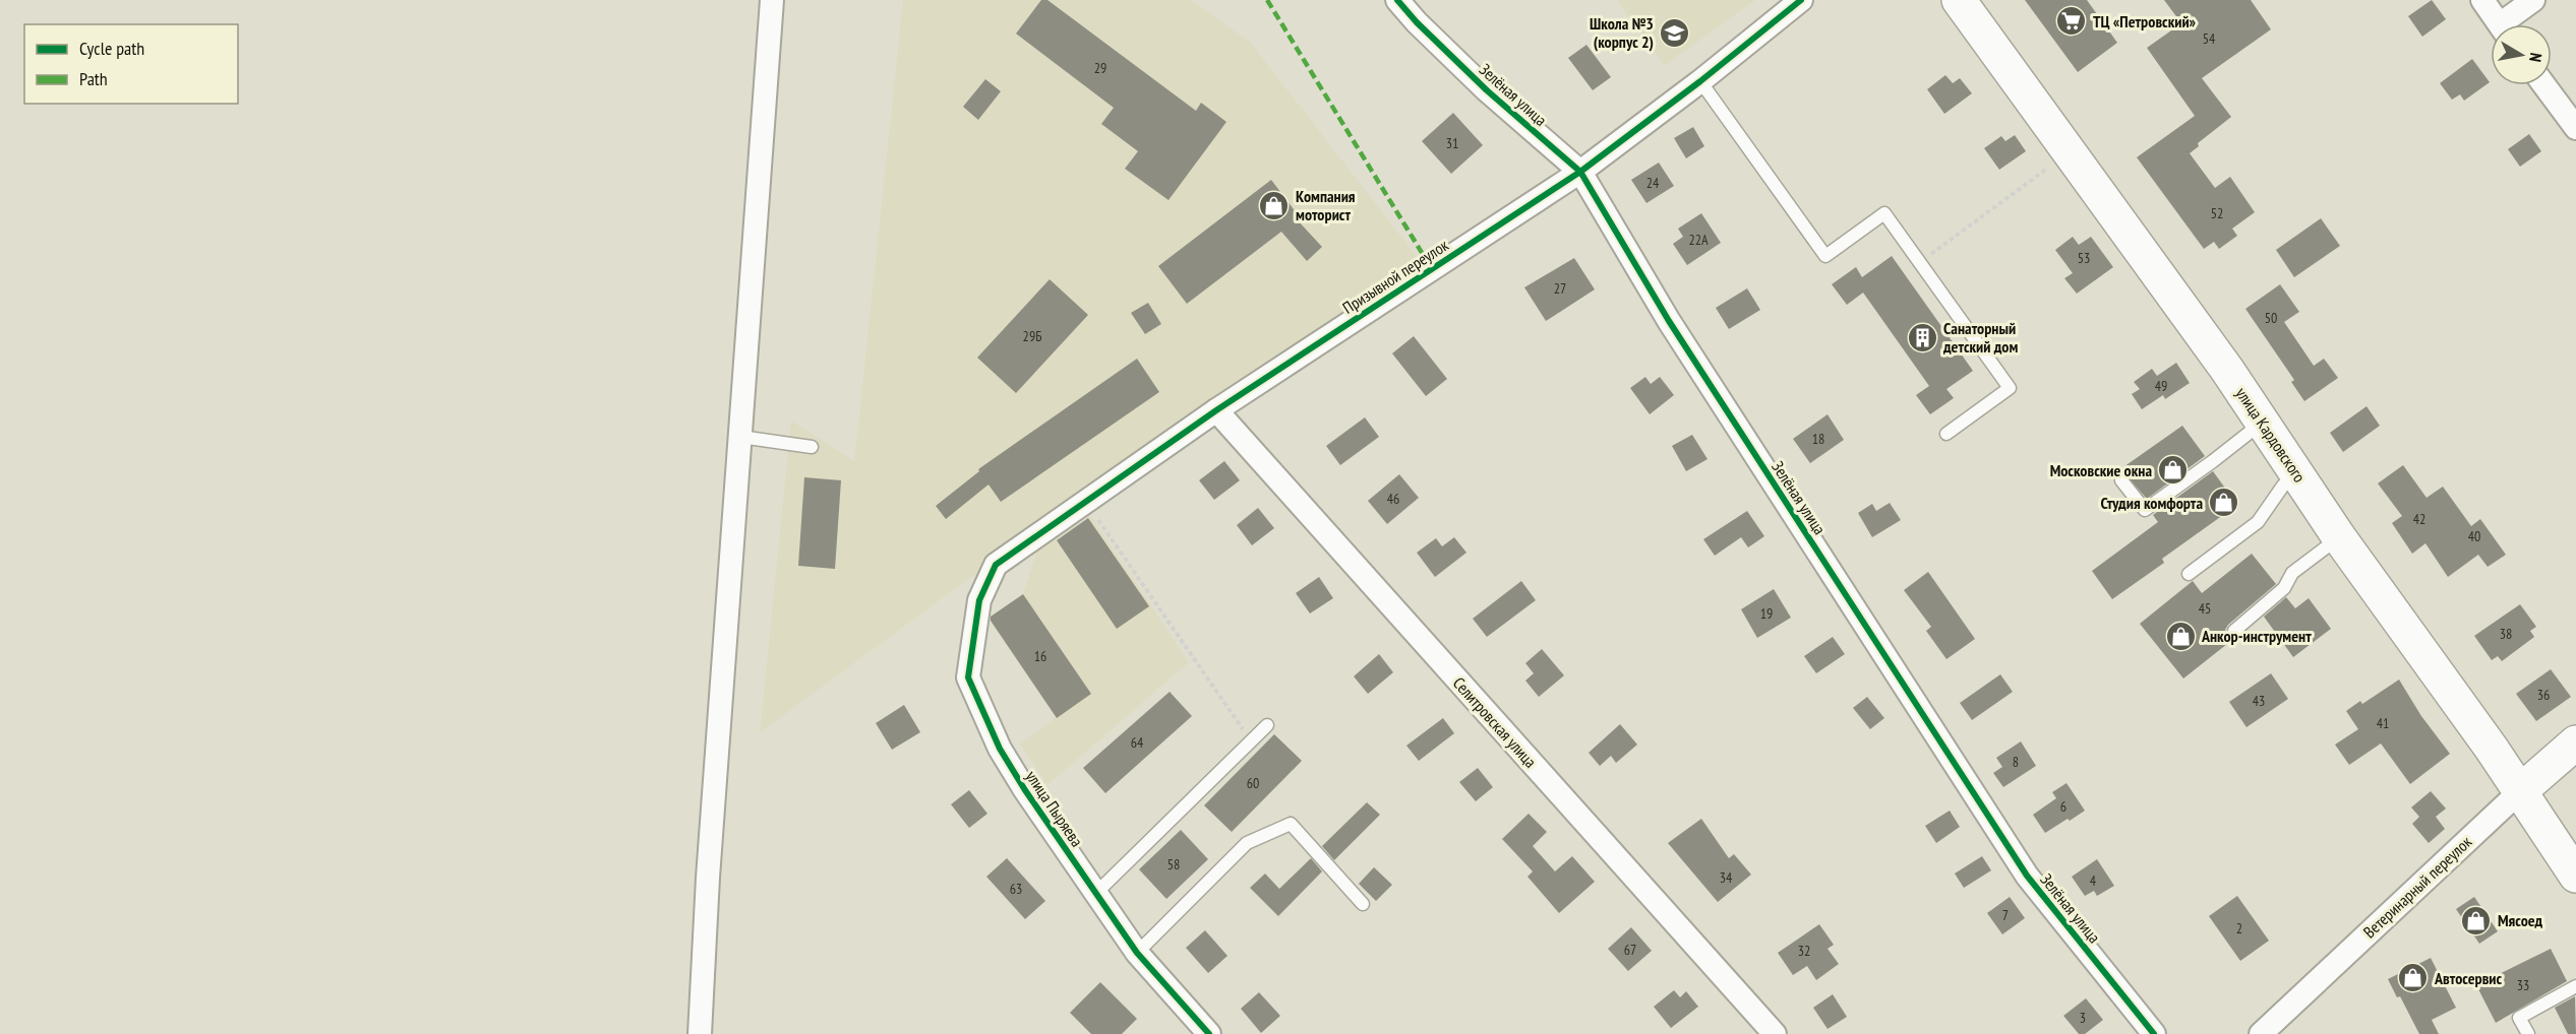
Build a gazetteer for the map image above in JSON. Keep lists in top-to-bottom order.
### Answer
{
  "streets": {
    "main road": ["улица Кардовского", "Ветеринарный переулок"],
    "street": [
      "Зелёная улица",
      "Призывной переулок",
      "Селитровская улица",
      "улица Пыряева"
    ]
  },
  "crossings": [
    ["Зелёная улица", "Призывной переулок"],
    ["Призывной переулок", "Селитровская улица"],
    ["Призывной переулок", "улица Пыряева"],
    ["улица Кардовского", "Ветеринарный переулок"]
  ],
  "places": {
    "supermarket": ["ТЦ «Петровский»"],
    "school or university": ["Школа №3 (корпус 2)"],
    "shop": [
      "Компания моторист",
      "Московские окна",
      "Студия комфорта",
      "Анкор-инструмент",
      "Мясоед",
      "Автосервис"
    ],
    "building": ["Санаторный детский дом"]
  },
  "house_numbers": [
    "54",
    "29",
    "31",
    "24",
    "52",
    "22А",
    "53",
    "27",
    "50",
    "29Б",
    "49",
    "18",
    "46",
    "42",
    "40",
    "45",
    "19",
    "38",
    "16",
    "36",
    "43",
    "41",
    "64",
    "8",
    "60",
    "6",
    "58",
    "34",
    "4",
    "63",
    "7",
    "2",
    "67",
    "32",
    "33",
    "3"
  ],
  "legend": ["Cycle path", "Path"],
  "north": "right"
}
